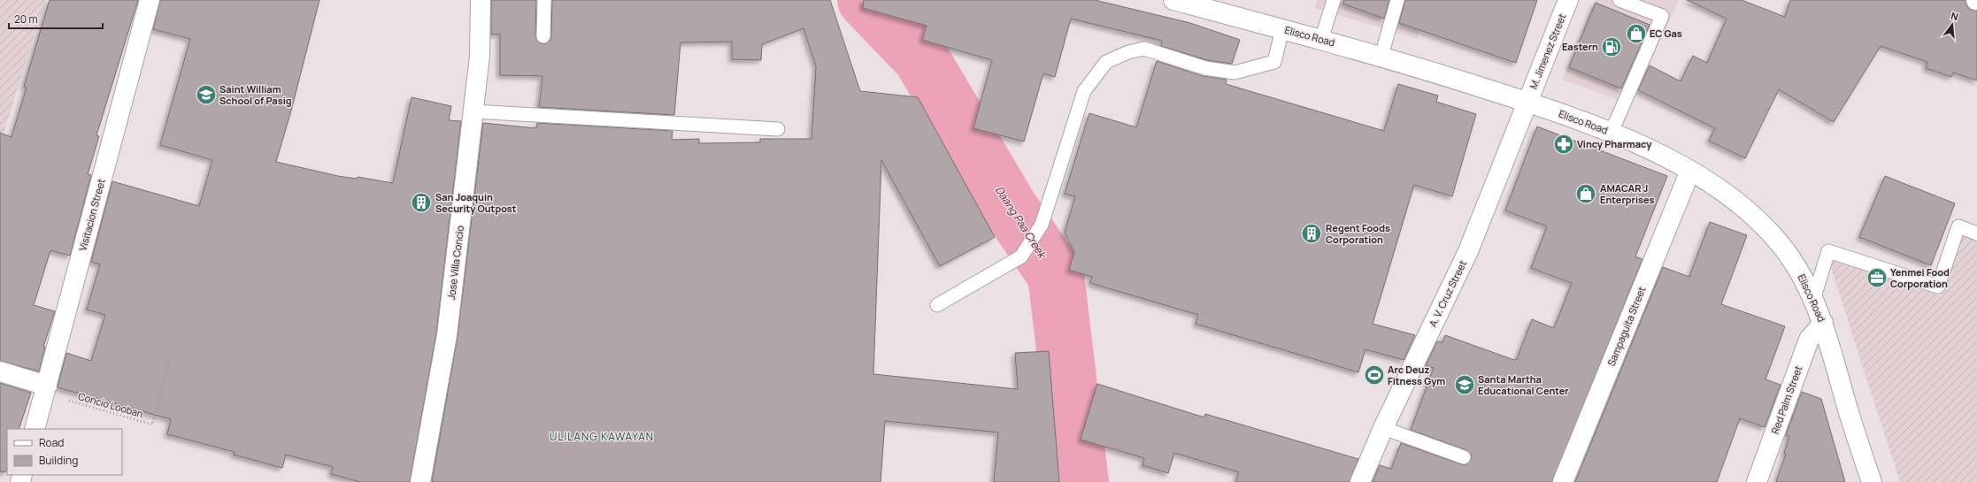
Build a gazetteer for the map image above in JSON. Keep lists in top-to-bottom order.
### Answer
{
  "streets": {
    "street": [
      "Elisco Road",
      "M. Jimenez Street",
      "Visitacion Street",
      "Jose Villa Concio",
      "A. V. Cruz Street",
      "Sampaguita Street",
      "Red Palm Street"
    ],
    "path": ["Concio Looban"]
  },
  "crossings": [
    ["Elisco Road", "M. Jimenez Street"],
    ["Elisco Road", "A. V. Cruz Street"],
    ["Elisco Road", "Sampaguita Street"],
    ["Elisco Road", "Red Palm Street"],
    ["M. Jimenez Street", "A. V. Cruz Street"],
    ["Visitacion Street", "Concio Looban"]
  ],
  "districts": ["ULILANG KAWAYAN"],
  "water": ["Daang Paa Creek"],
  "places": {
    "shop": ["EC Gas", "AMACAR J Enterprises"],
    "fuel station": ["Eastern"],
    "school or university": ["Saint William School of Pasig", "Santa Martha Educational Center"],
    "pharmacy": ["Vincy Pharmacy"],
    "building": ["San Joaquin Security Outpost", "Regent Foods Corporation"],
    "office": ["Yenmei Food Corporation"],
    "sports": ["Arc Deuz Fitness Gym"]
  },
  "legend": ["Road", "Building"],
  "scale_bar": "20 m",
  "north": "top"
}
